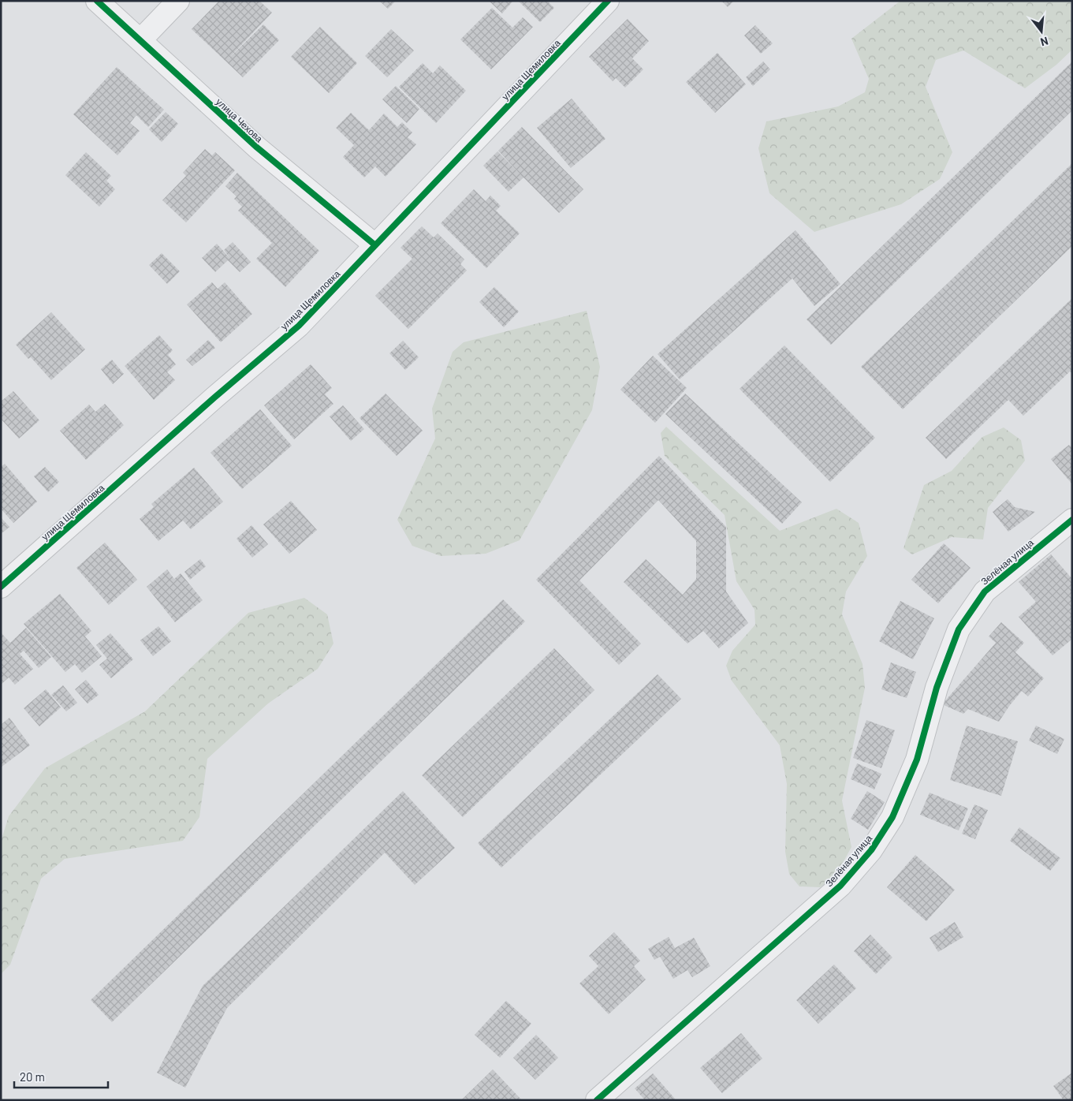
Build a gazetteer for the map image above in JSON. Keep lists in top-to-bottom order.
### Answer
{
  "streets": {
    "street": ["улица Щемиловка", "улица Чехова", "Зелёная улица"]
  },
  "crossings": [
    ["улица Щемиловка", "улица Чехова"]
  ],
  "scale_bar": "20 m",
  "north": "bottom"
}
